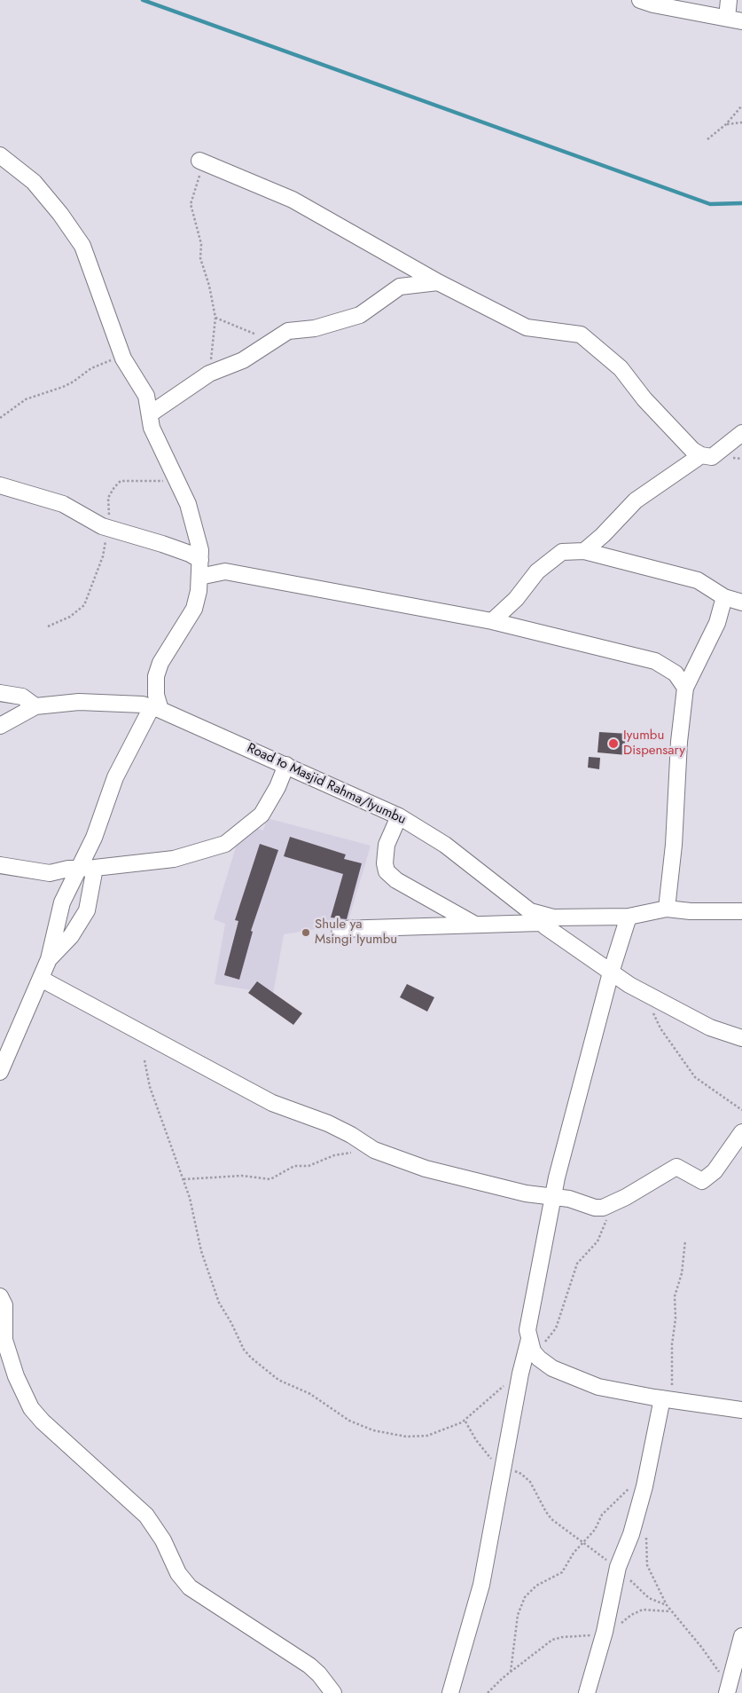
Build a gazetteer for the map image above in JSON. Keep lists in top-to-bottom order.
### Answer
{
  "streets": {
    "street": ["Road to Masjid Rahma/Iyumbu"]
  },
  "places": ["Iyumbu Dispensary", "Shule ya Msingi Iyumbu"]
}
